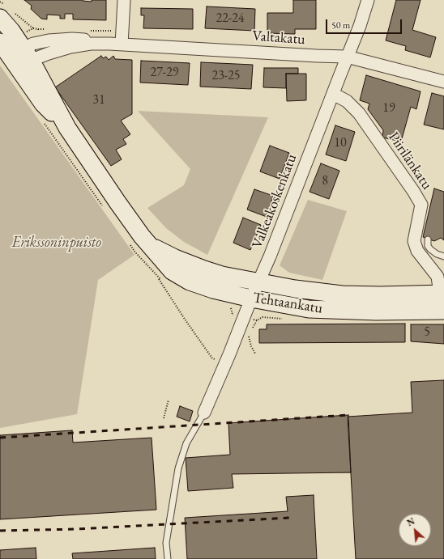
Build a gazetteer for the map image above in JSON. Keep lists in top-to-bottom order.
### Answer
{
  "streets": {
    "main road": ["Tehtaankatu"],
    "street": ["Valtakatu", "Piirilänkatu", "Valkeakoskenkatu"]
  },
  "crossings": [
    ["Valtakatu", "Valkeakoskenkatu"],
    ["Valtakatu", "Tehtaankatu"],
    ["Piirilänkatu", "Valkeakoskenkatu"],
    ["Piirilänkatu", "Tehtaankatu"],
    ["Valkeakoskenkatu", "Tehtaankatu"]
  ],
  "parks": ["Erikssoninpuisto"],
  "house_numbers": [
    "22-24",
    "27-29",
    "23-25",
    "31",
    "19",
    "10",
    "8",
    "5"
  ],
  "scale_bar": "50 m",
  "north": "top left"
}
